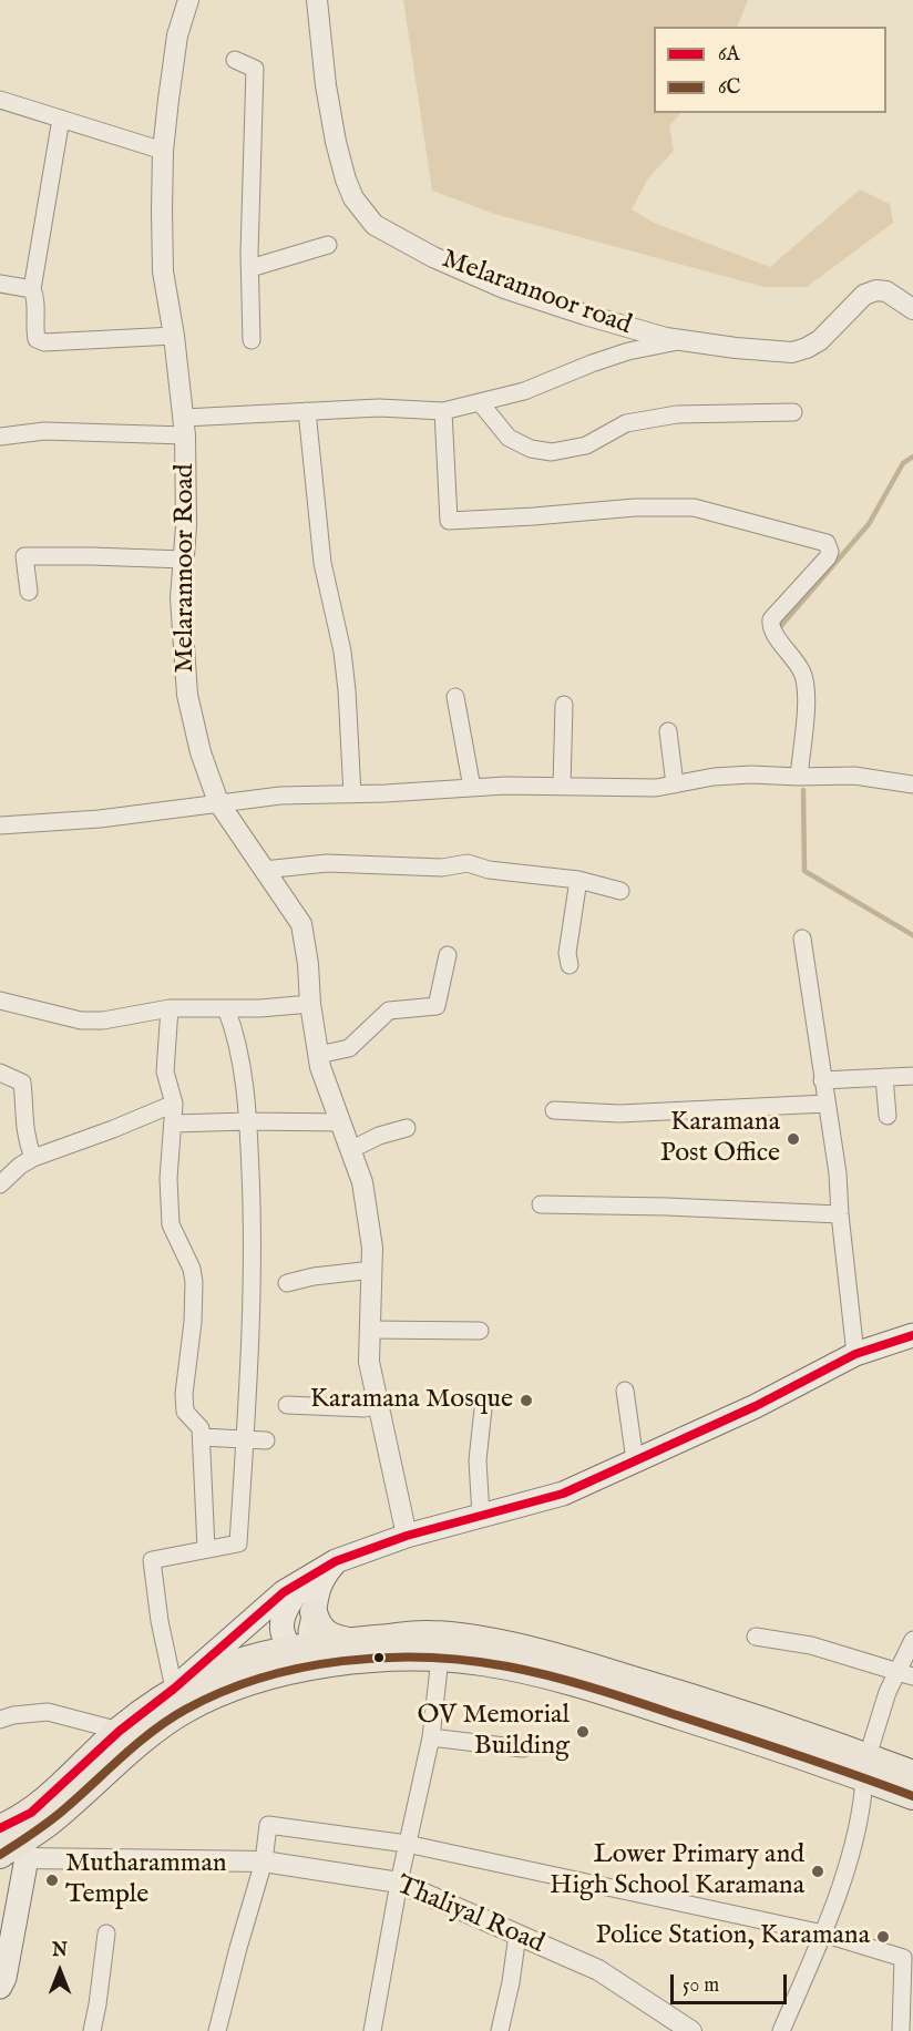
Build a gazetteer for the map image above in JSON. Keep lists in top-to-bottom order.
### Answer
{
  "streets": {
    "street": ["Melarannoor road", "Melarannoor Road", "Thaliyal Road"]
  },
  "places": [
    "Karamana Post Office",
    "Karamana Mosque",
    "OV Memorial Building",
    "Lower Primary and High School Karamana",
    "Mutharamman Temple",
    "Police Station, Karamana"
  ],
  "lines": ["transit line 6A", "transit line 6C"],
  "legend": ["6A", "6C"],
  "scale_bar": "50 m",
  "north": "top"
}
